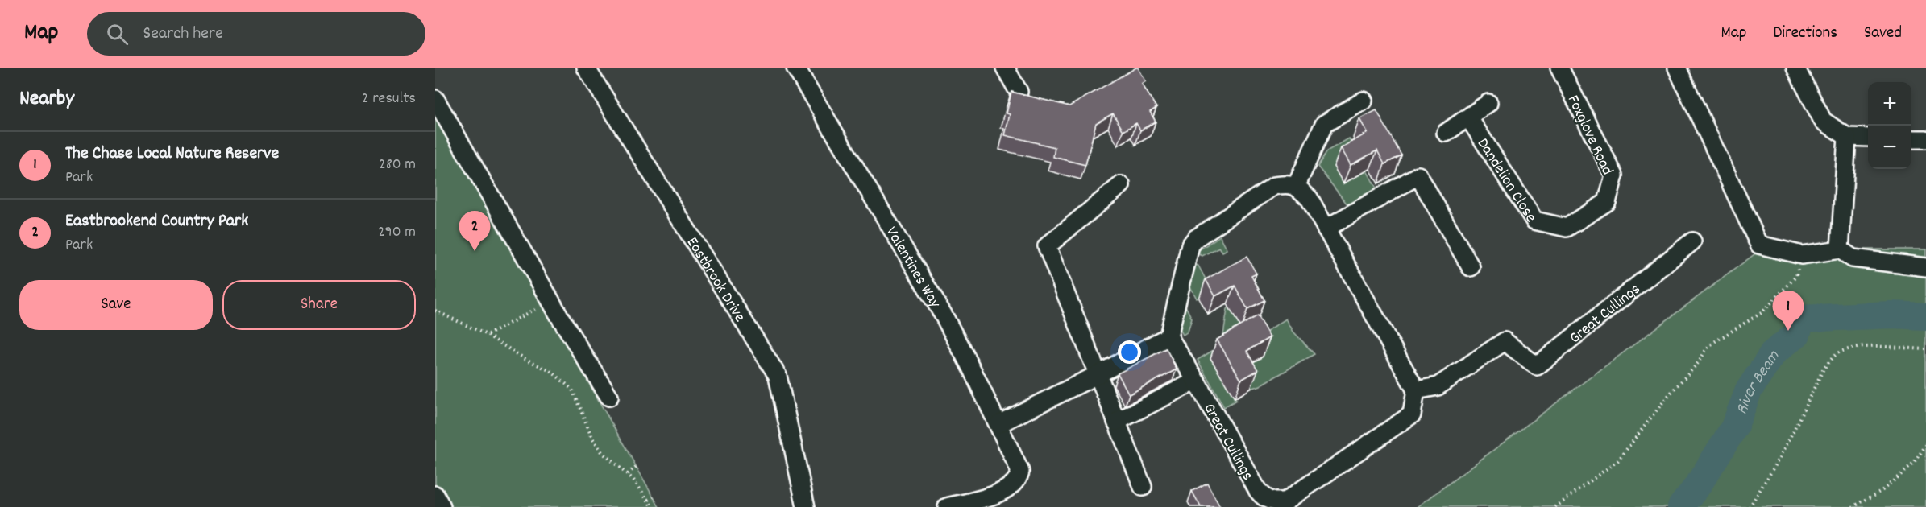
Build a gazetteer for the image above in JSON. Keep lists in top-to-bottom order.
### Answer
{
  "streets": {
    "street": [
      "Foxglove Road",
      "Dandelion Close",
      "Valentines Way",
      "Eastbrook Drive",
      "Great Cullings"
    ]
  },
  "crossings": [
    ["Foxglove Road", "Dandelion Close"]
  ],
  "water": ["River Beam"],
  "page": {
    "header": "Map",
    "search": "Search here",
    "nav": ["Map", "Directions", "Saved"],
    "heading": ["Nearby", "2 results"],
    "map_buttons": ["+", "−"],
    "list": [
      {
        "mark": "1",
        "name": "The Chase Local Nature Reserve",
        "note": "Park",
        "value": "280 m"
      },
      {
        "mark": "2",
        "name": "Eastbrookend Country Park",
        "note": "Park",
        "value": "290 m"
      }
    ],
    "pins": ["2", "1"],
    "buttons": ["Save", "Share"]
  }
}
